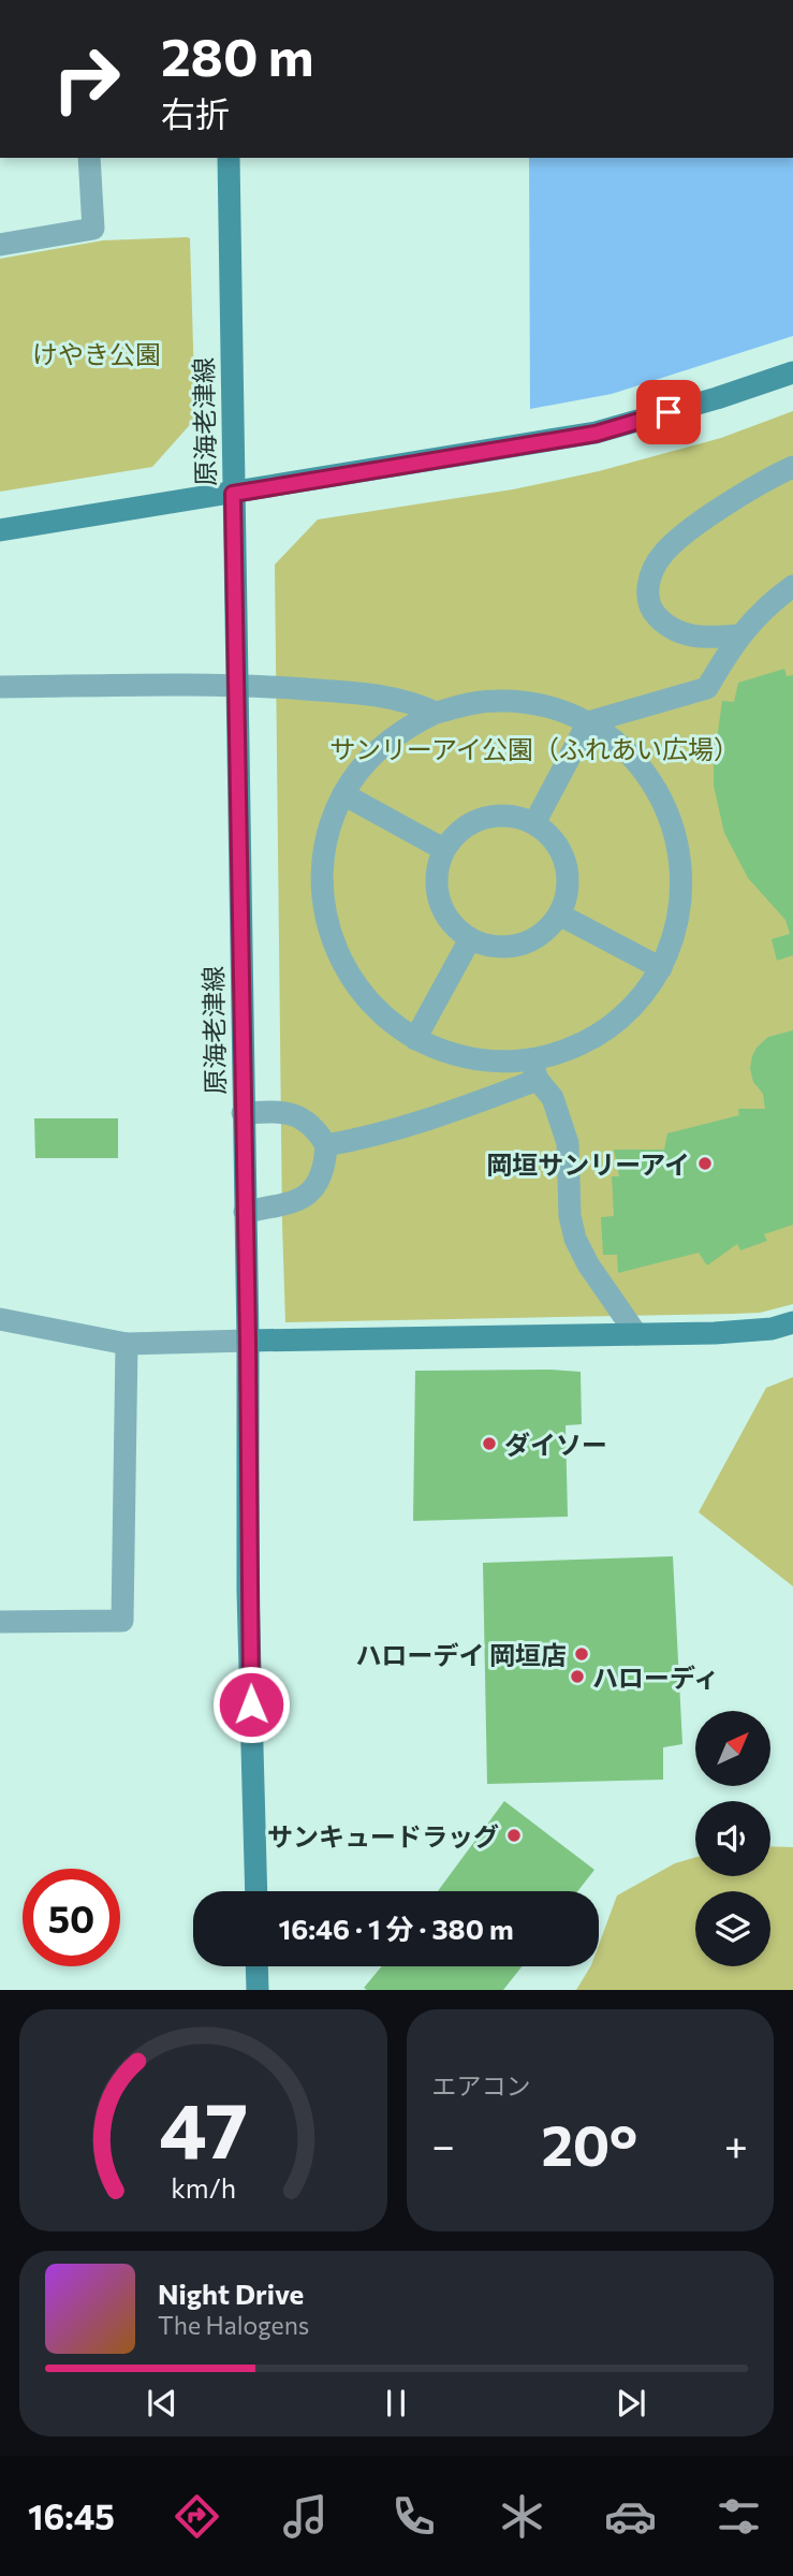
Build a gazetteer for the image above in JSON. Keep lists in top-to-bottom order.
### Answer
{
  "streets": {
    "main road": ["原海老津線"]
  },
  "parks": ["けやき公園", "サンリーアイ公園（ふれあい広場）"],
  "places": [
    "岡垣サンリーアイ",
    "ダイソー",
    "ハローデイ 岡垣店",
    "ハローディ",
    "サンキュードラッグ"
  ],
  "north": "top right",
  "page": {
    "turn": ["280 m", "右折"],
    "limit": "50",
    "trip": "16:46 · 1 分 · 380 m",
    "tile": "エアコン",
    "heat": ["−", "20°", "+"],
    "song": ["Night Drive", "The Halogens"],
    "tabs": "16:45",
    "gauge": ["47", "km/h"]
  }
}
